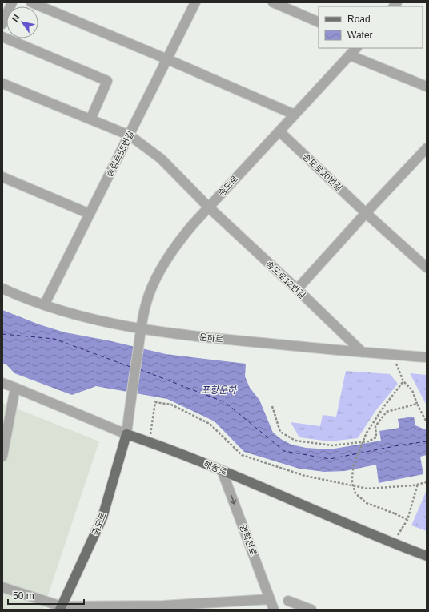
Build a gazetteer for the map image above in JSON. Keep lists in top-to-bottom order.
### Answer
{
  "streets": {
    "main road": ["해동로", "죽도로"],
    "street": [
      "송림로55번길",
      "송도로20번길",
      "송도로",
      "송도로12번길",
      "운하로",
      "양학천로"
    ]
  },
  "crossings": [
    ["송림로55번길", "송도로12번길"],
    ["송림로55번길", "운하로"],
    ["송도로20번길", "송도로"],
    ["송도로", "송도로12번길"],
    ["송도로", "운하로"],
    ["송도로", "해동로"],
    ["송도로", "죽도로"],
    ["송도로12번길", "운하로"],
    ["해동로", "죽도로"],
    ["해동로", "양학천로"]
  ],
  "one_way": ["양학천로"],
  "water": ["포항운하"],
  "legend": ["Road", "Water"],
  "scale_bar": "50 m",
  "north": "top left"
}
